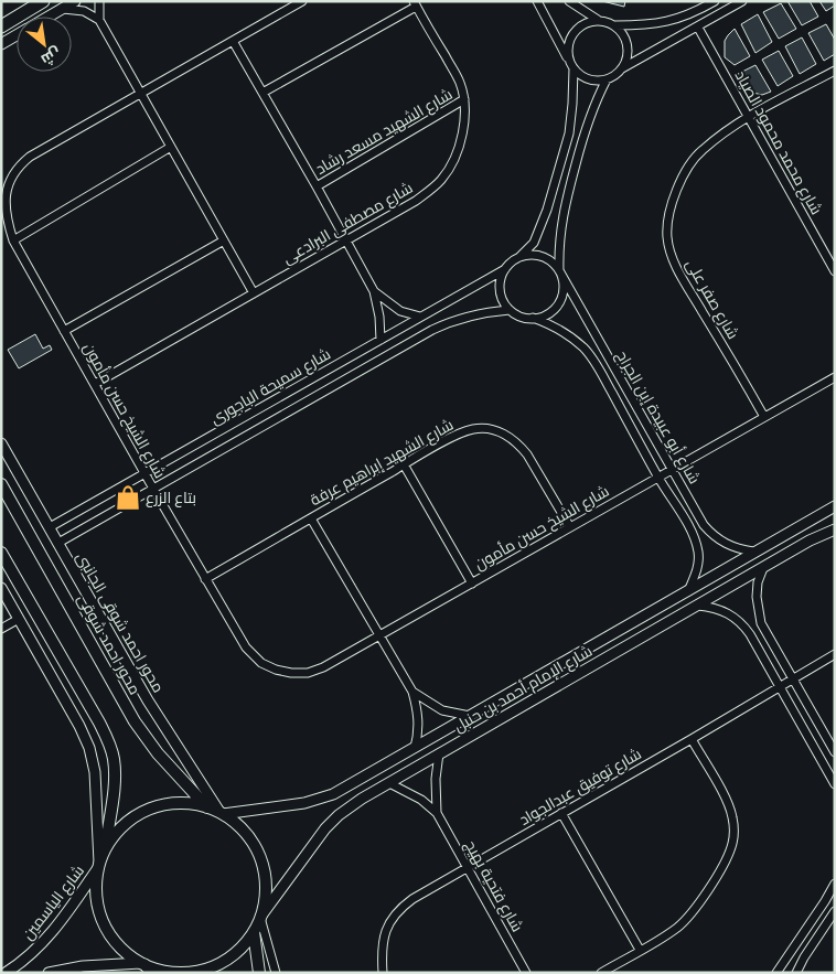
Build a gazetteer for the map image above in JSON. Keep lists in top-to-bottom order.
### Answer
{
  "streets": {
    "main road": ["محور احمد شوقى"],
    "street": [
      "شارع الشهيد مسعد رشاد",
      "شارع محمد محمود الصياد",
      "شارع مصطفى البرادعى",
      "شارع صفر على",
      "شارع سميحة الباجورى",
      "شارع الشيخ حسن مأمون",
      "شارع أبو عبيدة إبن الجراح",
      "شارع الشهيد إبراهيم عرفة",
      "محور احمد شوقى الجانبى",
      "شارع الإمام أحمد بن حنبل",
      "شارع توفيق عبدالجواد",
      "شارع فتحية بهيج",
      "شارع الياسمين"
    ]
  },
  "crossings": [
    ["شارع الشهيد مسعد رشاد", "شارع مصطفى البرادعى"],
    ["شارع محمد محمود الصياد", "شارع صفر على"],
    ["شارع مصطفى البرادعى", "شارع الشيخ حسن مأمون"],
    ["شارع صفر على", "شارع الشيخ حسن مأمون"],
    ["شارع سميحة الباجورى", "شارع الشيخ حسن مأمون"],
    ["شارع سميحة الباجورى", "شارع أبو عبيدة إبن الجراح"],
    ["شارع سميحة الباجورى", "محور احمد شوقى الجانبى"],
    ["شارع الشيخ حسن مأمون", "شارع أبو عبيدة إبن الجراح"],
    ["شارع الشيخ حسن مأمون", "شارع الشهيد إبراهيم عرفة"],
    ["شارع أبو عبيدة إبن الجراح", "شارع الإمام أحمد بن حنبل"],
    ["محور احمد شوقى الجانبى", "محور احمد شوقى"],
    ["محور احمد شوقى الجانبى", "شارع الإمام أحمد بن حنبل"],
    ["محور احمد شوقى الجانبى", "شارع الياسمين"],
    ["محور احمد شوقى", "شارع الإمام أحمد بن حنبل"],
    ["محور احمد شوقى", "شارع الياسمين"],
    ["شارع الإمام أحمد بن حنبل", "شارع فتحية بهيج"],
    ["شارع الإمام أحمد بن حنبل", "شارع الياسمين"],
    ["شارع توفيق عبدالجواد", "شارع فتحية بهيج"]
  ],
  "places": {
    "shop": ["بتاع الزرع"]
  },
  "north": "bottom right"
}
